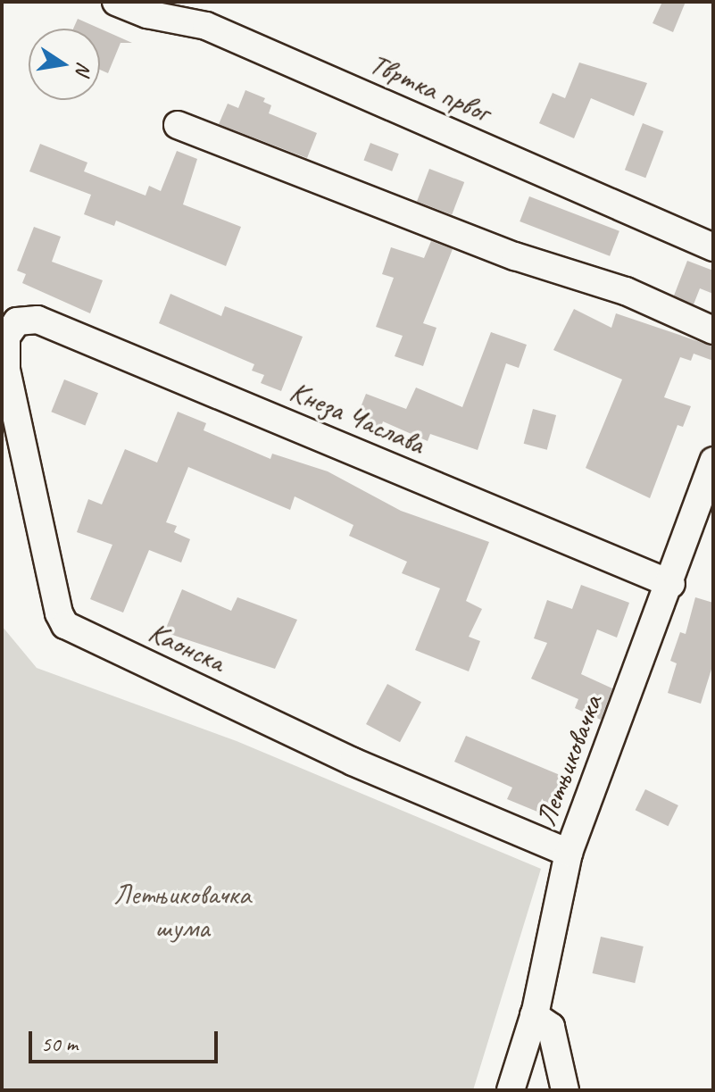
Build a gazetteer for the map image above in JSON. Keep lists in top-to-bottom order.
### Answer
{
  "streets": {
    "street": [
      "Твртка првог",
      "Кнеза Часлава",
      "Каонска",
      "Летњиковачка"
    ]
  },
  "crossings": [
    ["Кнеза Часлава", "Каонска"],
    ["Кнеза Часлава", "Летњиковачка"],
    ["Каонска", "Летњиковачка"]
  ],
  "parks": ["Летњиковачка шума"],
  "scale_bar": "50 m",
  "north": "right"
}
